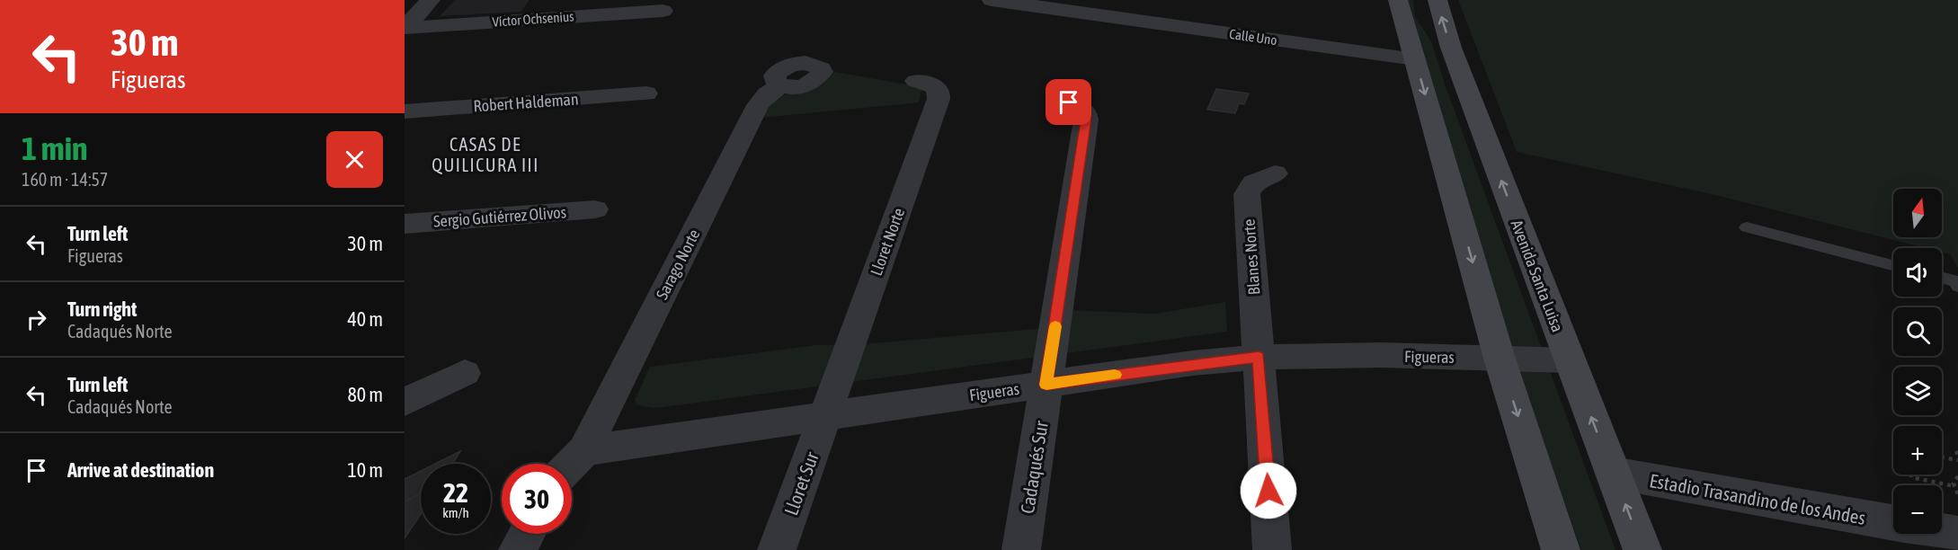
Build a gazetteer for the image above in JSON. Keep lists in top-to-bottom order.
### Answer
{
  "streets": {
    "main road": ["Avenida Santa Luisa"],
    "street": [
      "Víctor Ochsenius",
      "Calle Uno",
      "Robert Haldeman",
      "Sergio Gutiérrez Olivos",
      "Lloret Norte",
      "Blanes Norte",
      "Sarago Norte",
      "Figueras",
      "Cadaqués Sur",
      "Lloret Sur",
      "Estadio Trasandino de los Andes"
    ]
  },
  "crossings": [
    ["Lloret Norte", "Figueras"],
    ["Lloret Norte", "Lloret Sur"],
    ["Blanes Norte", "Figueras"],
    ["Sarago Norte", "Figueras"],
    ["Avenida Santa Luisa", "Figueras"],
    ["Avenida Santa Luisa", "Estadio Trasandino de los Andes"],
    ["Figueras", "Cadaqués Sur"],
    ["Figueras", "Lloret Sur"]
  ],
  "districts": ["CASAS DE QUILICURA III"],
  "north": "top",
  "page": {
    "turn": ["30 m", "Figueras"],
    "heading": ["1 min", "160 m · 14:57"],
    "map_buttons": ["+", "−"],
    "list": [
      {
        "name": "Turn left",
        "note": "Figueras",
        "value": "30 m"
      },
      {
        "name": "Turn right",
        "note": "Cadaqués Norte",
        "value": "40 m"
      },
      {
        "name": "Turn left",
        "note": "Cadaqués Norte",
        "value": "80 m"
      },
      {
        "name": "Arrive at destination",
        "value": "10 m"
      }
    ],
    "speed": "22 km/h",
    "limit": "30"
  }
}
